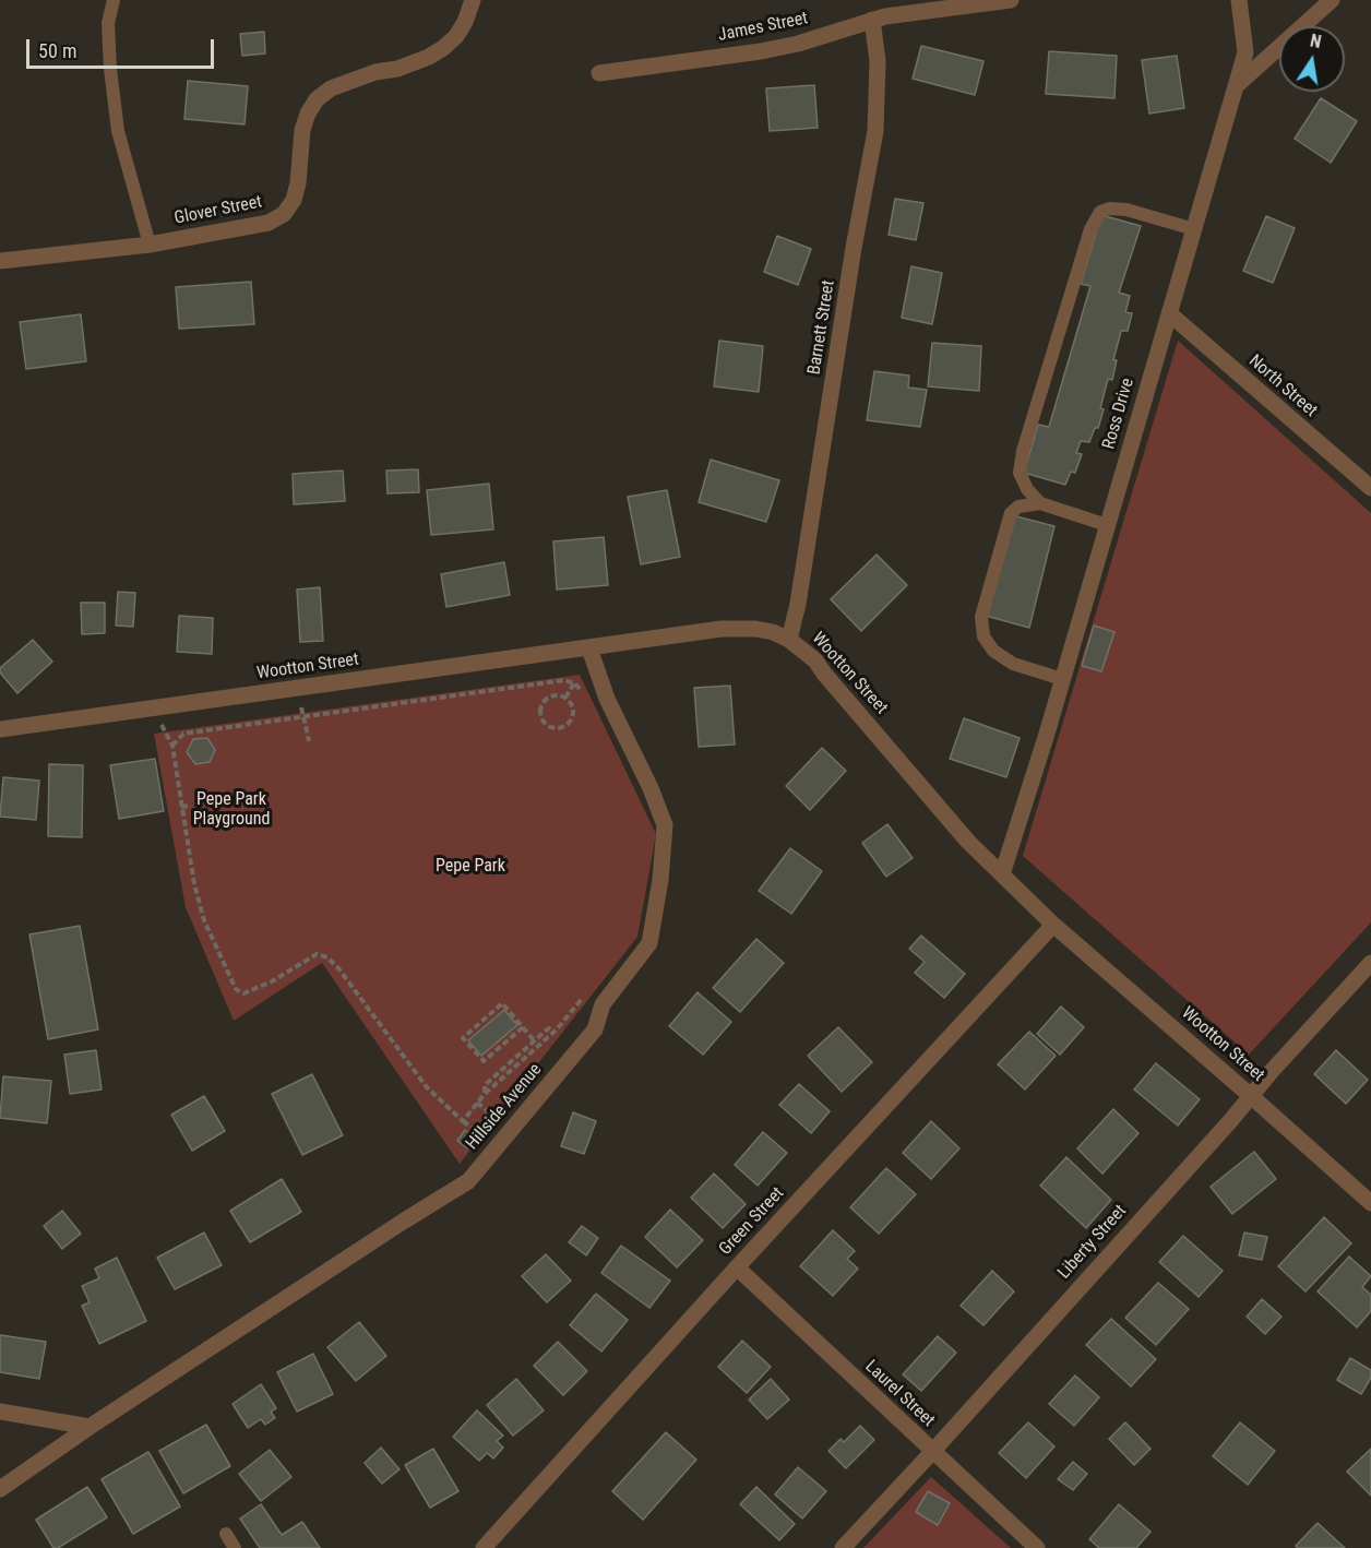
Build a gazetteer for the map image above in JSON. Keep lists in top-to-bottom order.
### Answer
{
  "streets": {
    "street": [
      "James Street",
      "Glover Street",
      "Barnett Street",
      "North Street",
      "Ross Drive",
      "Wootton Street",
      "Hillside Avenue",
      "Green Street",
      "Liberty Street",
      "Laurel Street"
    ]
  },
  "crossings": [
    ["James Street", "Barnett Street"],
    ["Barnett Street", "Wootton Street"],
    ["North Street", "Ross Drive"],
    ["Ross Drive", "Wootton Street"],
    ["Wootton Street", "Hillside Avenue"],
    ["Wootton Street", "Green Street"],
    ["Wootton Street", "Liberty Street"],
    ["Green Street", "Laurel Street"],
    ["Liberty Street", "Laurel Street"]
  ],
  "parks": ["Pepe Park Playground", "Pepe Park"],
  "scale_bar": "50 m",
  "north": "top"
}
